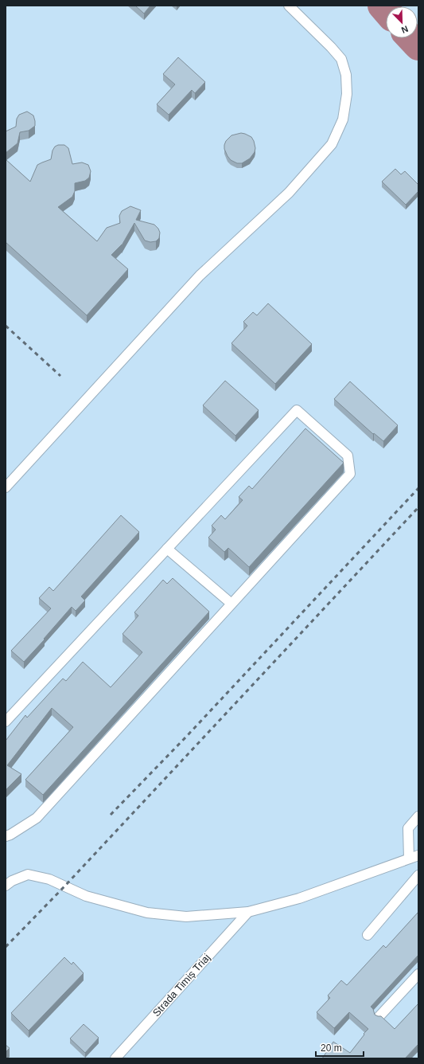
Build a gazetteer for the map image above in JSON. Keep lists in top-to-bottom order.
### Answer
{
  "streets": {
    "lane": ["Strada Timiș Triaj"]
  },
  "scale_bar": "20 m",
  "north": "bottom right"
}
